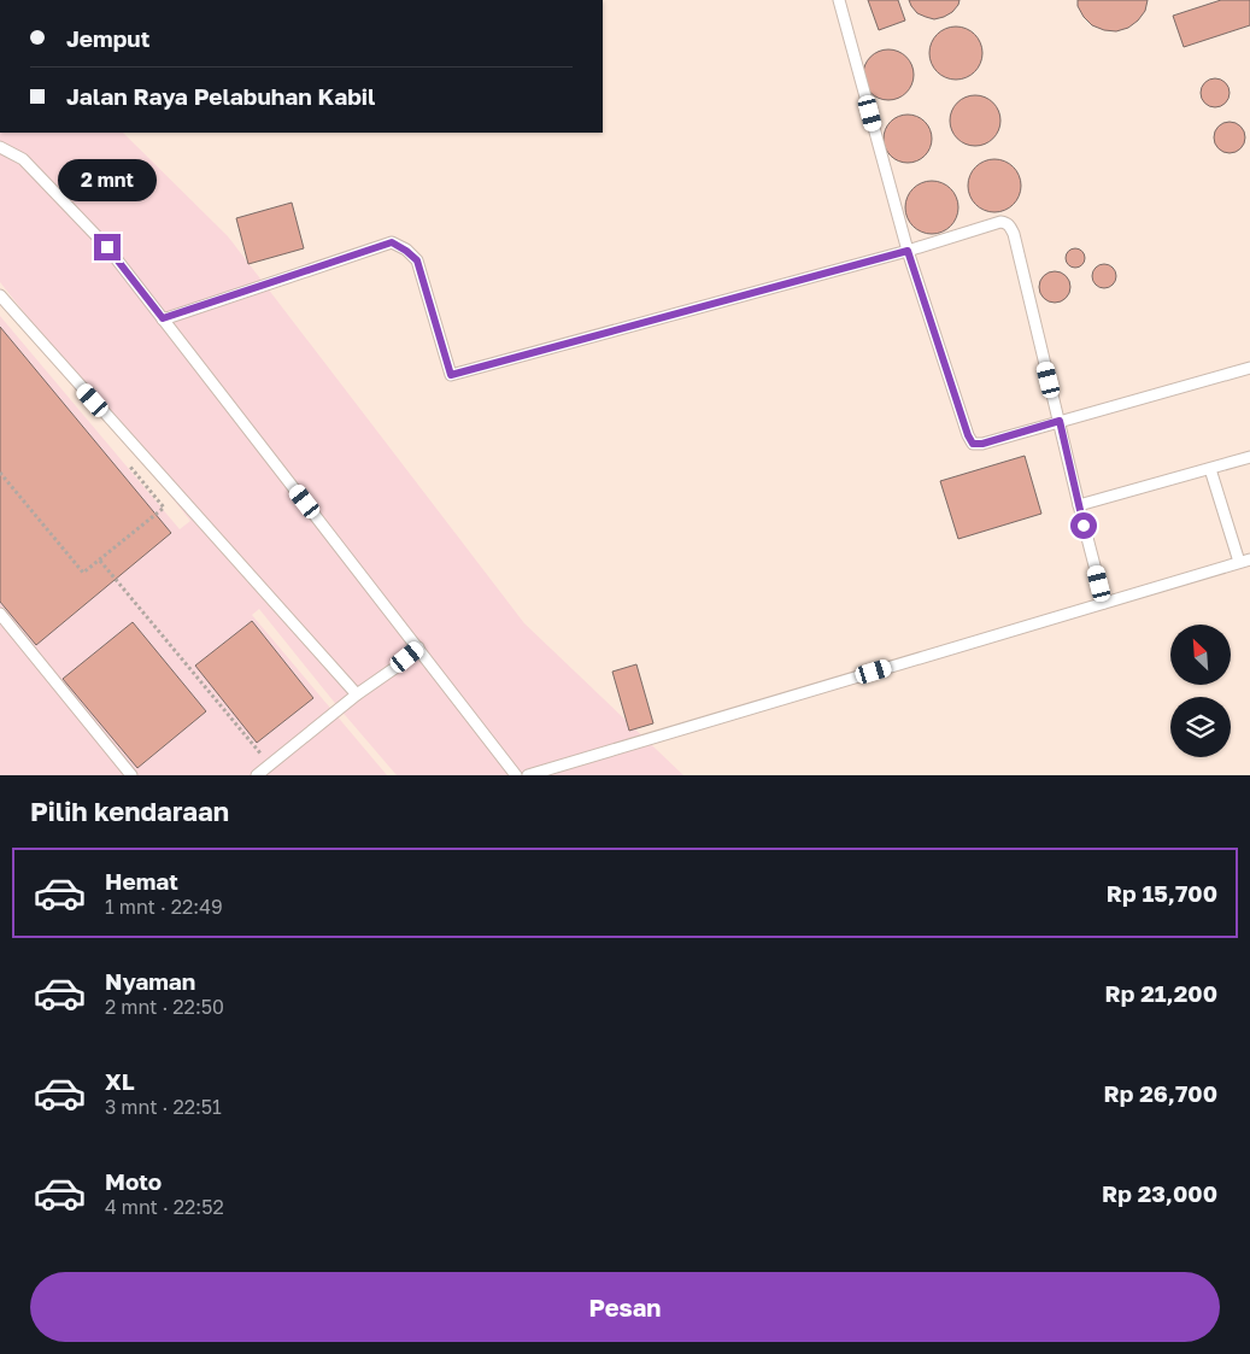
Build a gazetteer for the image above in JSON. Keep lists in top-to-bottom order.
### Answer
{
  "north": "top left",
  "page": {
    "banner": ["Jemput", "Jalan Raya Pelabuhan Kabil"],
    "bubble": "2 mnt",
    "heading": "Pilih kendaraan",
    "list": [
      {
        "name": "Hemat",
        "note": "1 mnt · 22:49",
        "value": "Rp 15,700"
      },
      {
        "name": "Nyaman",
        "note": "2 mnt · 22:50",
        "value": "Rp 21,200"
      },
      {
        "name": "XL",
        "note": "3 mnt · 22:51",
        "value": "Rp 26,700"
      },
      {
        "name": "Moto",
        "note": "4 mnt · 22:52",
        "value": "Rp 23,000"
      }
    ],
    "buttons": "Pesan"
  }
}
